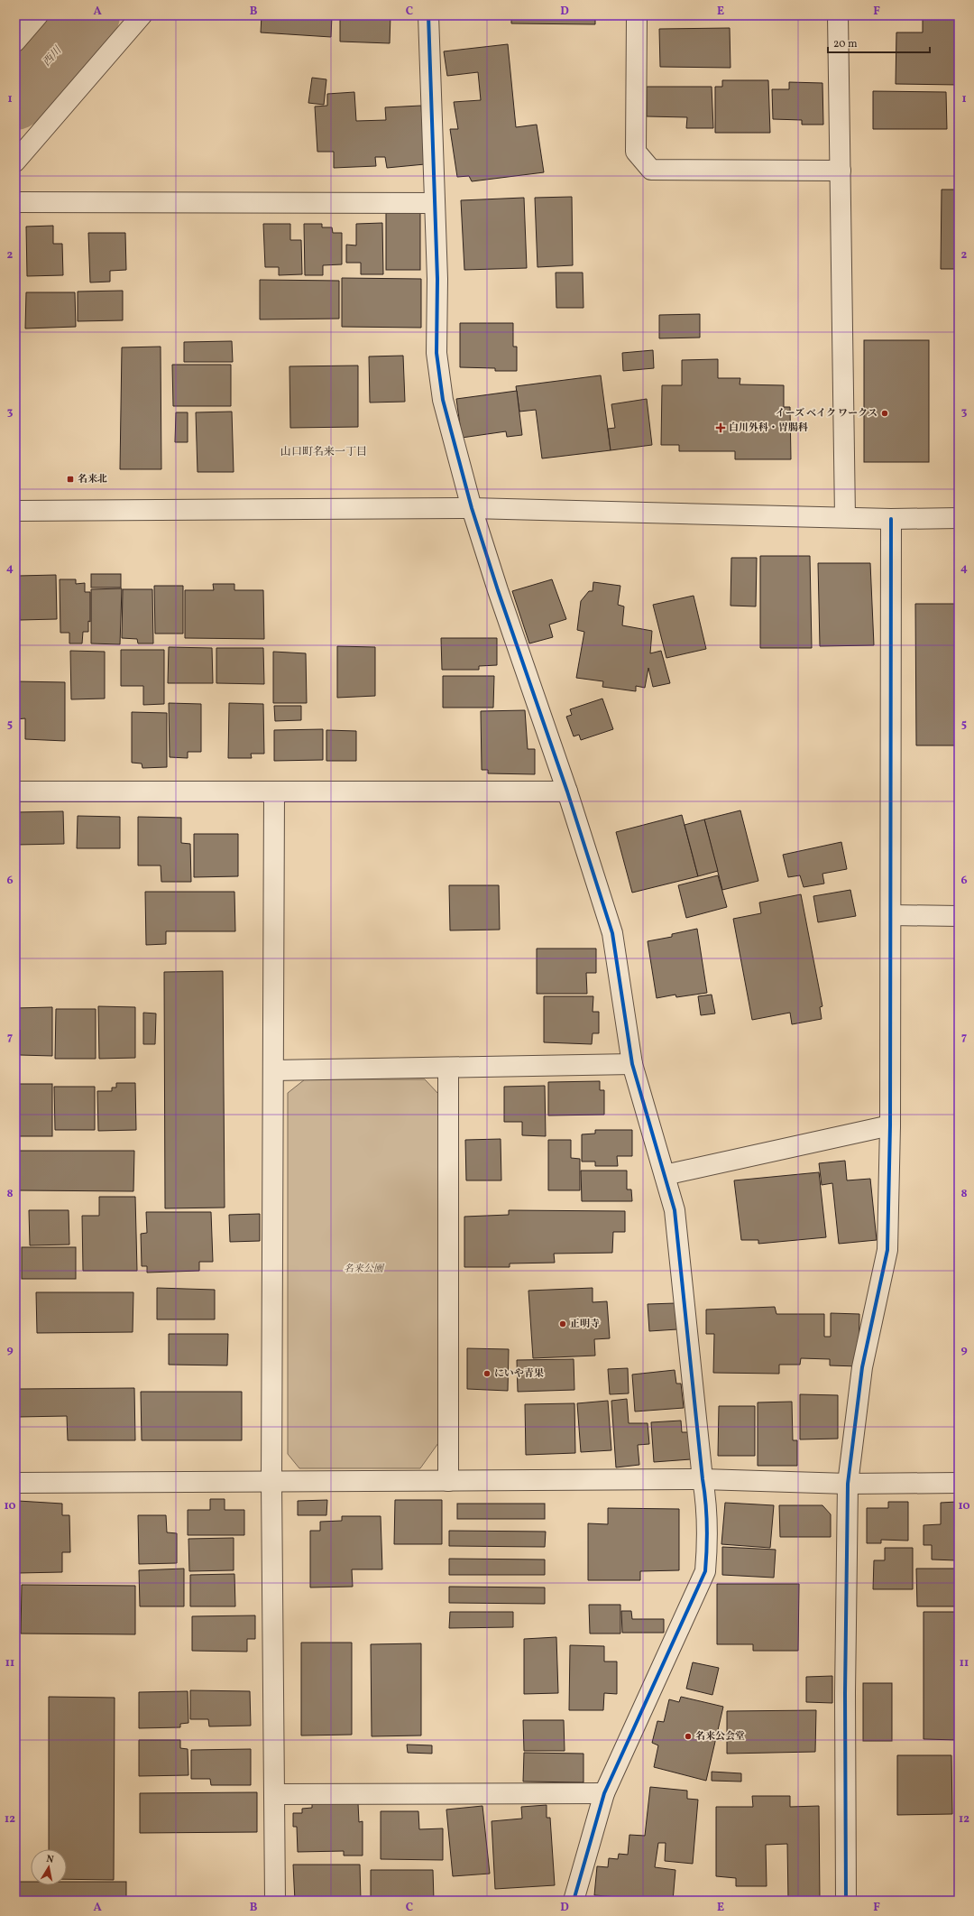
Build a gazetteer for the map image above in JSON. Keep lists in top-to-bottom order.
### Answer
{
  "districts": ["山口町名来一丁目"],
  "water": ["西川"],
  "parks": ["名来公園"],
  "places": {
    "other": [
      "イーズ ベイク ワークス",
      "正明寺",
      "にいや青果",
      "名来公会堂"
    ],
    "health": ["白川外科・胃腸科"],
    "transit": ["名来北"]
  },
  "scale_bar": "20 m",
  "north": "top",
  "grid": {
    "columns": [
      "A",
      "B",
      "C",
      "D",
      "E",
      "F"
    ],
    "rows": [
      "1",
      "2",
      "3",
      "4",
      "5",
      "6",
      "7",
      "8",
      "9",
      "10",
      "11",
      "12"
    ]
  }
}
